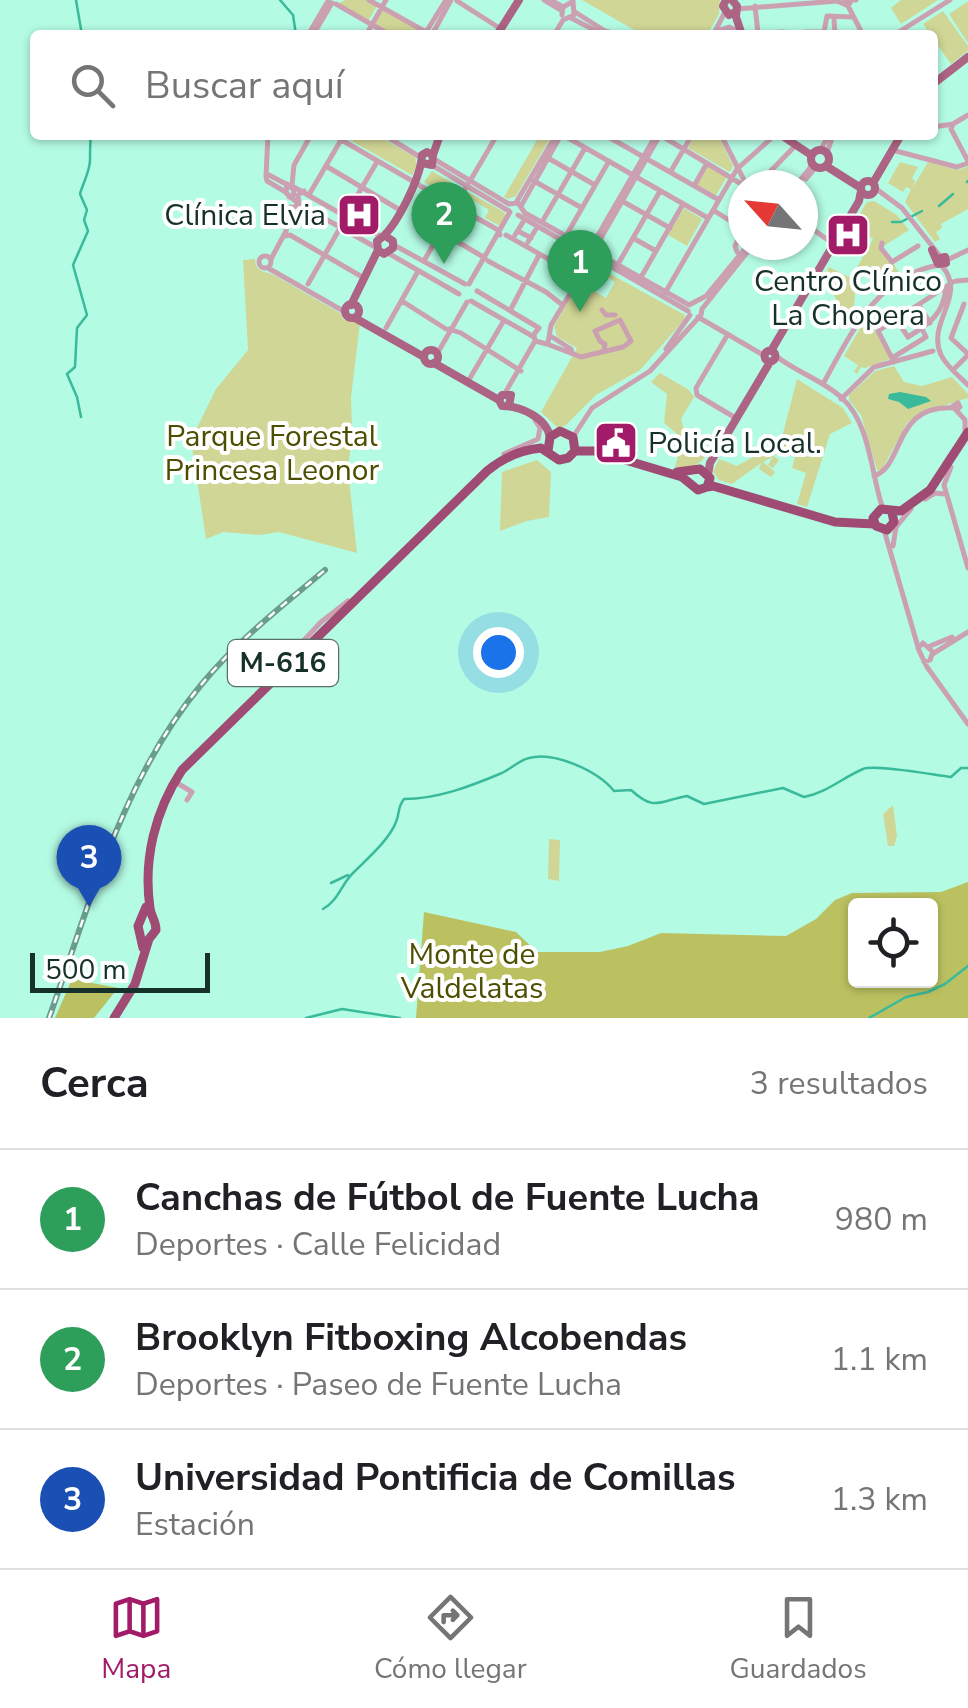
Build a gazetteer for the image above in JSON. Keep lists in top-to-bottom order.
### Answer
{
  "streets": {
    "highway": ["M-616"]
  },
  "parks": ["Parque Forestal Princesa Leonor", "Monte de Valdelatas"],
  "places": {
    "hospital": ["Clínica Elvia", "Centro Clínico La Chopera"],
    "public building": ["Policía Local."]
  },
  "scale_bar": "500 m",
  "north": "top left",
  "page": {
    "search": "Buscar aquí",
    "pins": ["2", "1", "3"],
    "scale": "500 m",
    "heading": ["Cerca", "3 resultados"],
    "list": [
      {
        "mark": "1",
        "name": "Canchas de Fútbol de Fuente Lucha",
        "note": "Deportes · Calle Felicidad",
        "value": "980 m"
      },
      {
        "mark": "2",
        "name": "Brooklyn Fitboxing Alcobendas",
        "note": "Deportes · Paseo de Fuente Lucha",
        "value": "1.1 km"
      },
      {
        "mark": "3",
        "name": "Universidad Pontificia de Comillas",
        "note": "Estación",
        "value": "1.3 km"
      }
    ],
    "nav": ["Mapa", "Cómo llegar", "Guardados"]
  }
}
